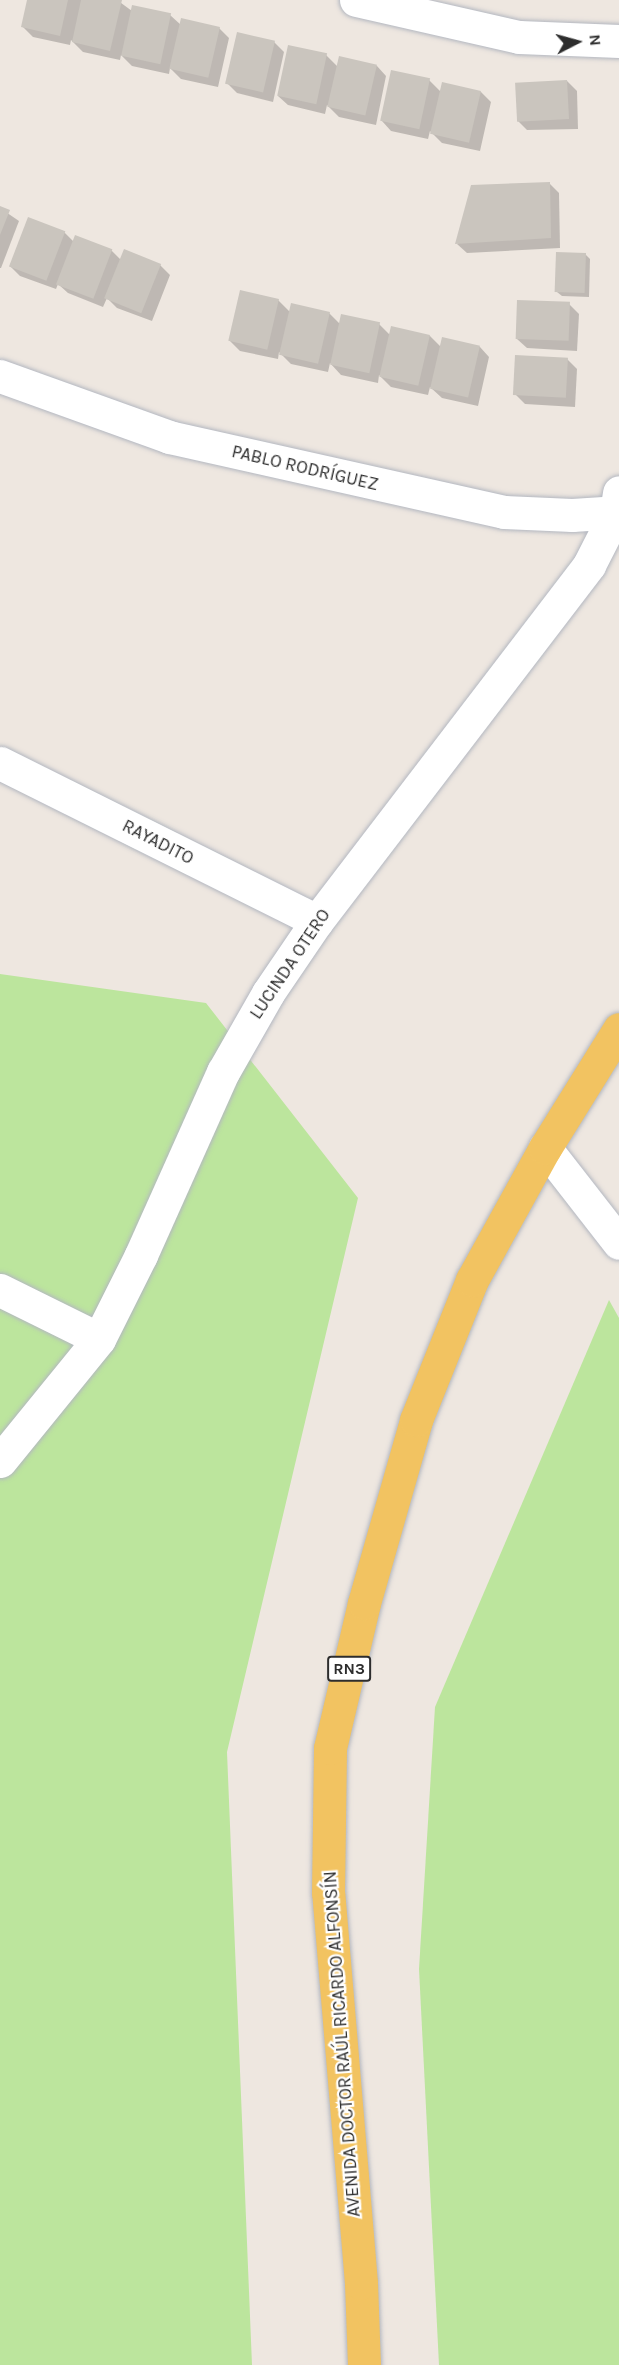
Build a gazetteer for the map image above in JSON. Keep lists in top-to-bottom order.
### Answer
{
  "streets": {
    "main road": ["RN3", "AVENIDA DOCTOR RAÚL RICARDO ALFONSÍN"],
    "street": ["PABLO RODRÍGUEZ", "RAYADITO", "LUCINDA OTERO"]
  },
  "crossings": [
    ["PABLO RODRÍGUEZ", "LUCINDA OTERO"],
    ["RAYADITO", "LUCINDA OTERO"]
  ],
  "north": "right"
}
